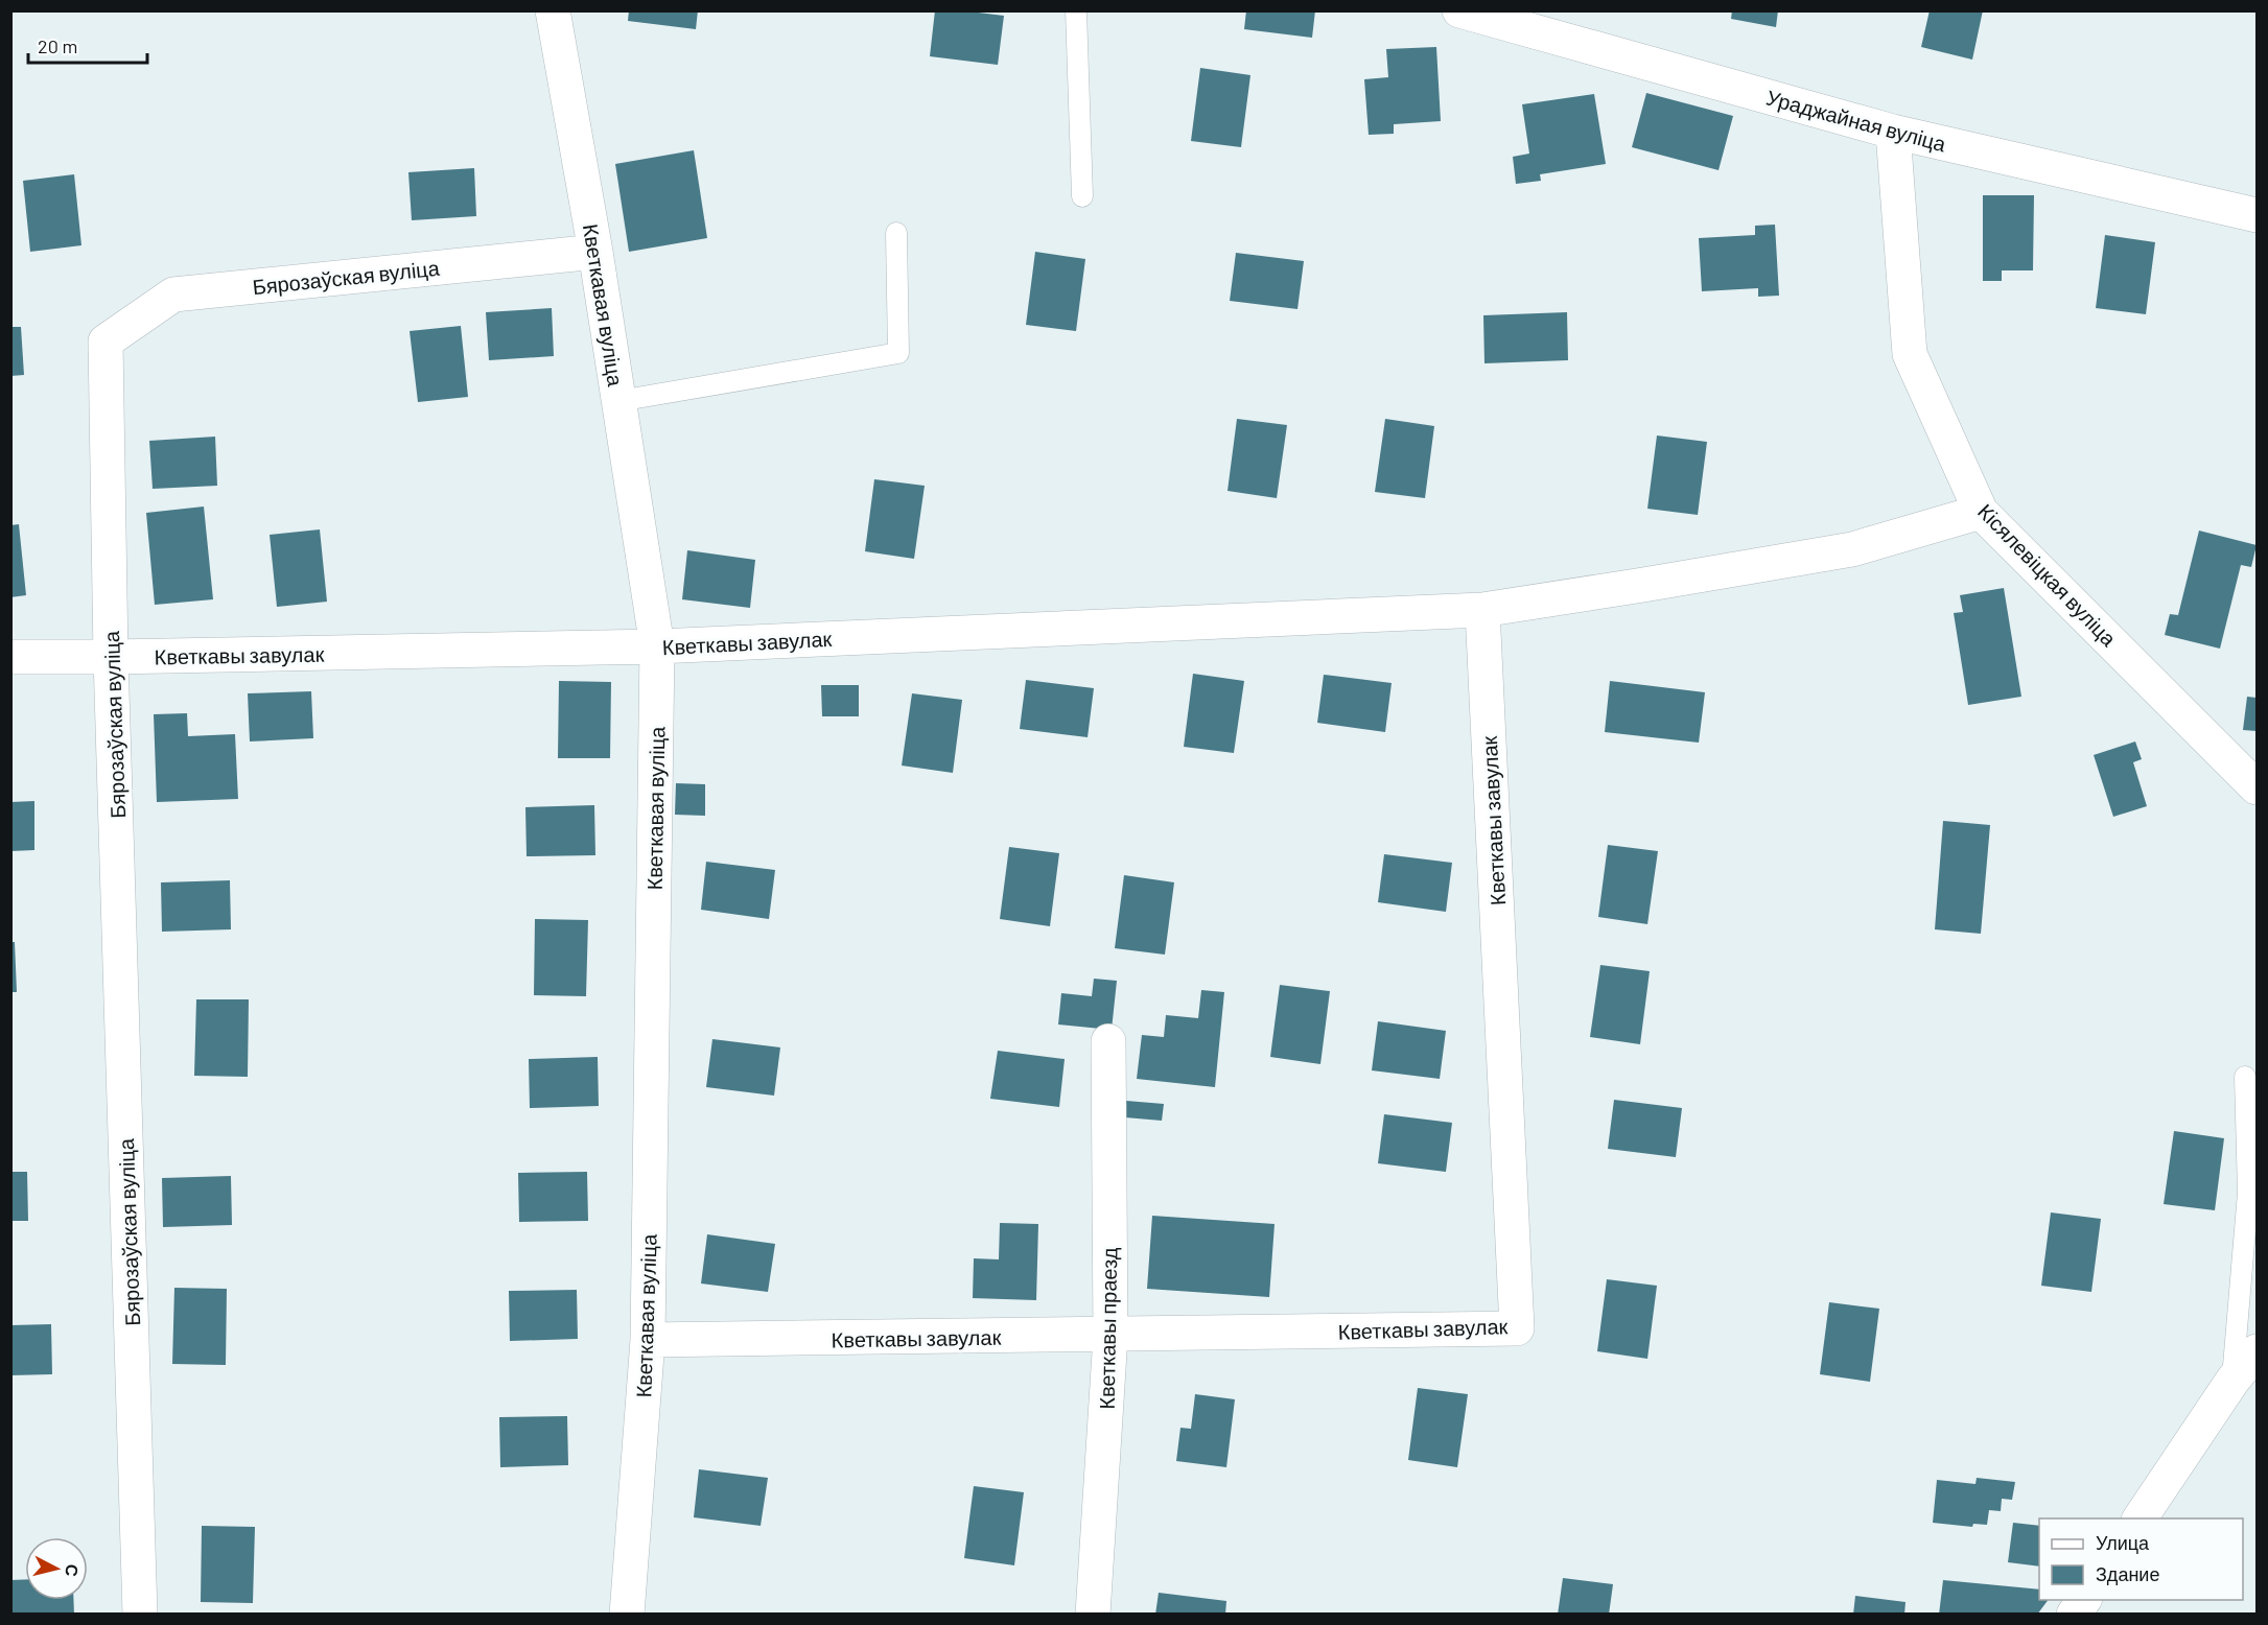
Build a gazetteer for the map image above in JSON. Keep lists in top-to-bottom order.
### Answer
{
  "streets": {
    "street": [
      "Ураджайная вуліца",
      "Бярозаўская вуліца",
      "Кветкавая вуліца",
      "Кісялевіцкая вуліца",
      "Кветкавы завулак",
      "Кветкавы праезд"
    ]
  },
  "crossings": [
    ["Ураджайная вуліца", "Кісялевіцкая вуліца"],
    ["Бярозаўская вуліца", "Кветкавая вуліца"],
    ["Бярозаўская вуліца", "Кветкавы завулак"],
    ["Кветкавая вуліца", "Кветкавы завулак"],
    ["Кісялевіцкая вуліца", "Кветкавы завулак"],
    ["Кветкавы завулак", "Кветкавы праезд"]
  ],
  "legend": ["Улица", "Здание"],
  "scale_bar": "20 m",
  "north": "right"
}
